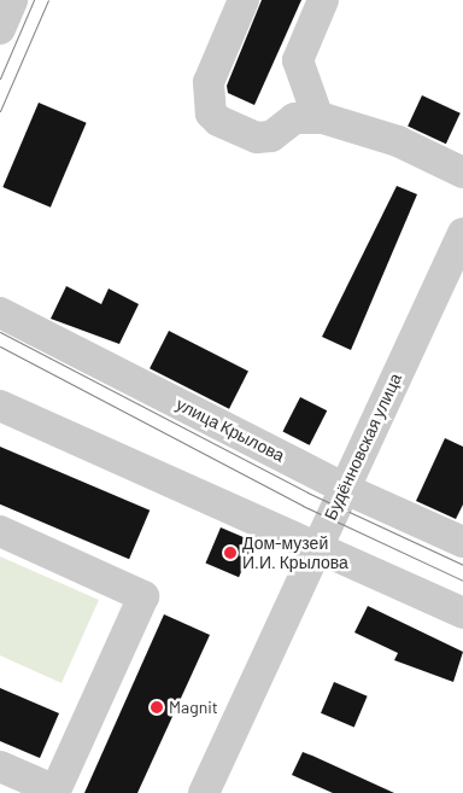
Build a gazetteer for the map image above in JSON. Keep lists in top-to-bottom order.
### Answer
{
  "streets": {
    "street": ["улица Крылова", "Будённовская улица"]
  },
  "crossings": [
    ["улица Крылова", "Будённовская улица"]
  ],
  "places": ["Дом-музей И.И. Крылова", "Magnit"]
}
